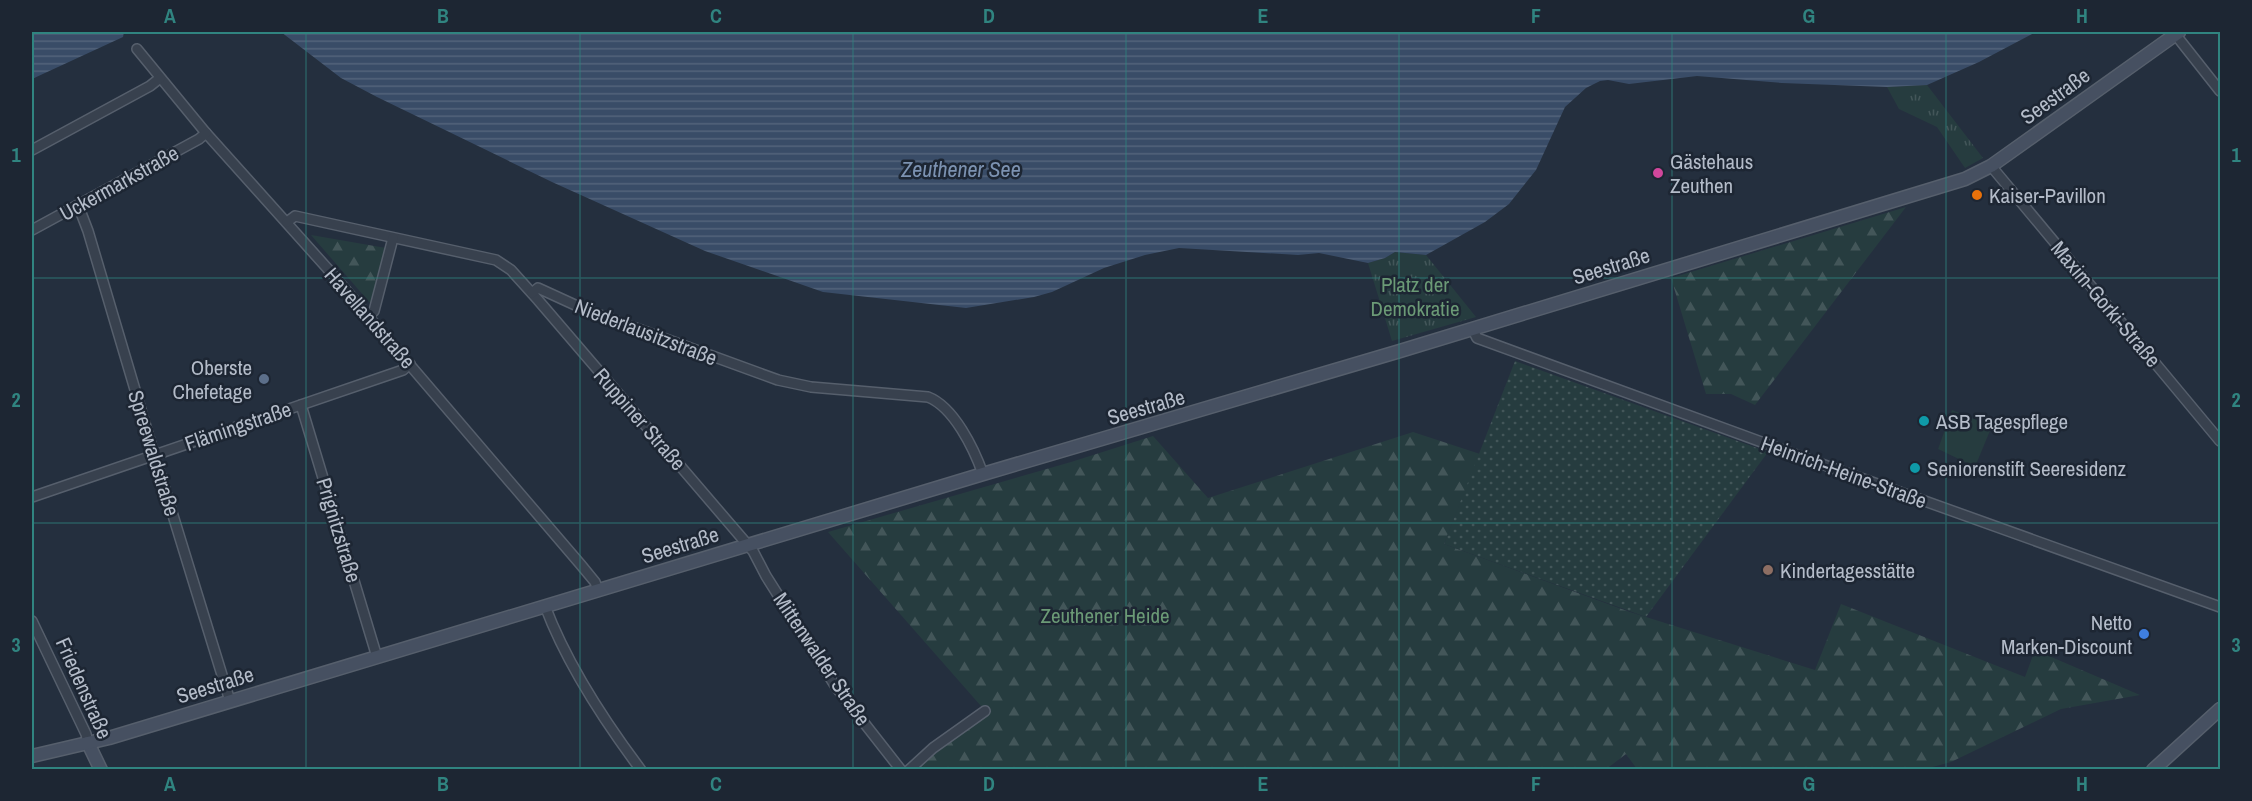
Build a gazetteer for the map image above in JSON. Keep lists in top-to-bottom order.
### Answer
{
  "streets": {
    "main road": ["Seestraße", "Friedenstraße"],
    "street": [
      "Uckermarkstraße",
      "Maxim-Gorki-Straße",
      "Havellandstraße",
      "Niederlausitzstraße",
      "Ruppiner Straße",
      "Flämingstraße",
      "Spreewaldstraße",
      "Heinrich-Heine-Straße",
      "Prignitzstraße",
      "Mittenwalder Straße"
    ]
  },
  "crossings": [
    ["Seestraße", "Maxim-Gorki-Straße"],
    ["Seestraße", "Havellandstraße"],
    ["Seestraße", "Niederlausitzstraße"],
    ["Seestraße", "Ruppiner Straße"],
    ["Seestraße", "Spreewaldstraße"],
    ["Seestraße", "Heinrich-Heine-Straße"],
    ["Seestraße", "Prignitzstraße"],
    ["Seestraße", "Mittenwalder Straße"],
    ["Seestraße", "Friedenstraße"],
    ["Uckermarkstraße", "Havellandstraße"],
    ["Uckermarkstraße", "Spreewaldstraße"],
    ["Havellandstraße", "Flämingstraße"],
    ["Niederlausitzstraße", "Ruppiner Straße"],
    ["Ruppiner Straße", "Mittenwalder Straße"],
    ["Flämingstraße", "Spreewaldstraße"],
    ["Flämingstraße", "Prignitzstraße"]
  ],
  "water": ["Zeuthener See"],
  "parks": ["Platz der Demokratie", "Zeuthener Heide"],
  "places": [
    "Gästehaus Zeuthen",
    "Kaiser-Pavillon",
    "Oberste Chefetage",
    "ASB Tagespflege",
    "Seniorenstift Seeresidenz",
    "Kindertagesstätte",
    "Netto Marken-Discount"
  ],
  "grid": {
    "columns": [
      "A",
      "B",
      "C",
      "D",
      "E",
      "F",
      "G",
      "H"
    ],
    "rows": ["1", "2", "3"]
  }
}
